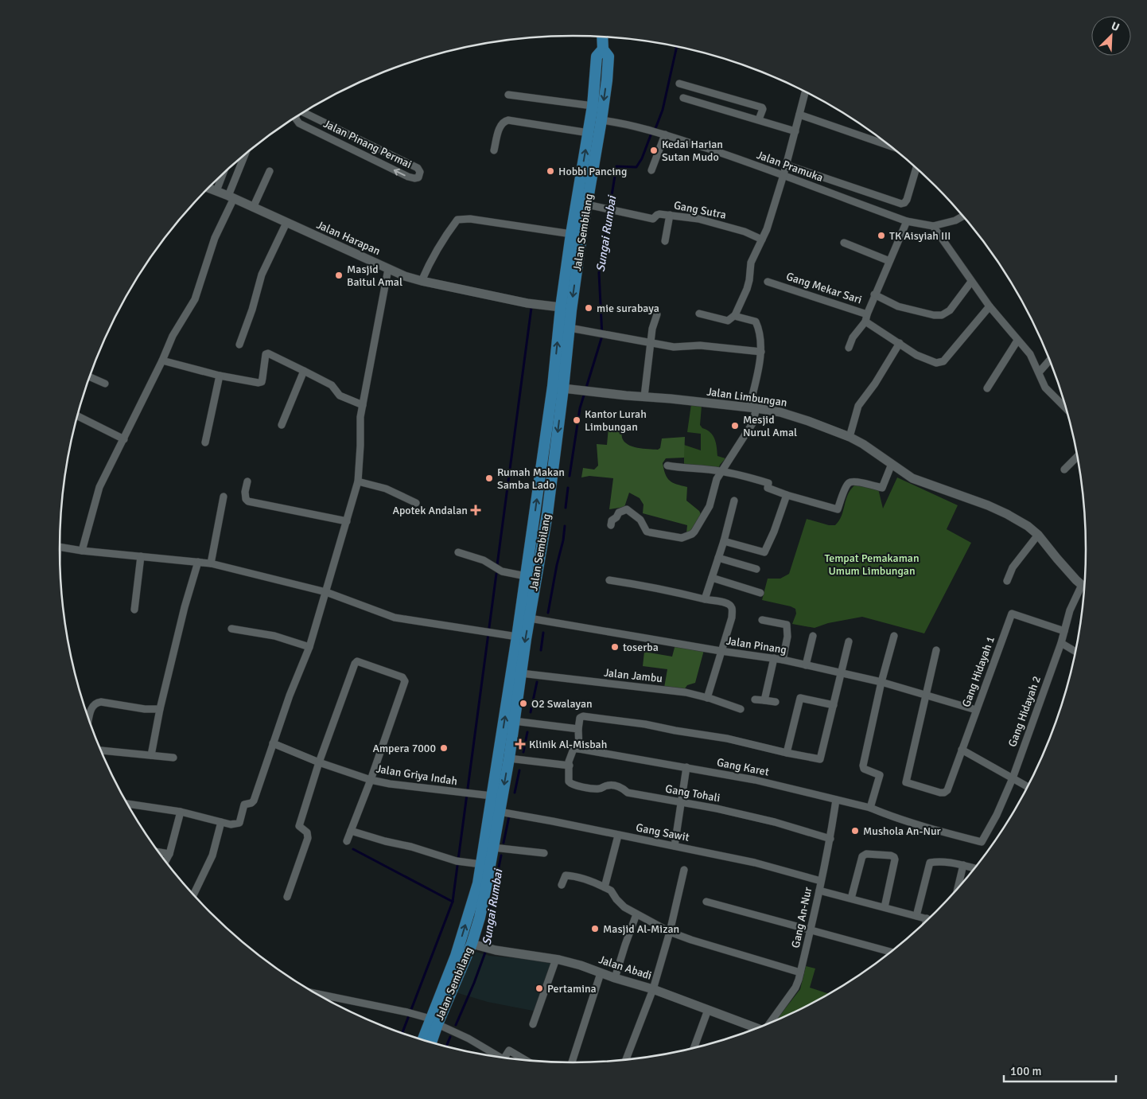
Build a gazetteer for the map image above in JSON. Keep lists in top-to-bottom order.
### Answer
{
  "streets": {
    "main road": ["Jalan Sembilang"],
    "street": [
      "Jalan Pinang Permai",
      "Jalan Pramuka",
      "Gang Sutra",
      "Jalan Harapan",
      "Gang Mekar Sari",
      "Jalan Limbungan",
      "Jalan Pinang",
      "Gang Hidayah 1",
      "Jalan Jambu",
      "Gang Hidayah 2",
      "Gang Karet",
      "Jalan Griya Indah",
      "Gang Tohali",
      "Gang Sawit",
      "Gang An-Nur",
      "Jalan Abadi"
    ]
  },
  "crossings": [
    ["Jalan Pramuka", "Jalan Sembilang"],
    ["Jalan Pramuka", "Gang Mekar Sari"],
    ["Gang Sutra", "Jalan Sembilang"],
    ["Jalan Sembilang", "Jalan Harapan"],
    ["Jalan Sembilang", "Jalan Limbungan"],
    ["Jalan Sembilang", "Jalan Pinang"],
    ["Jalan Sembilang", "Jalan Jambu"],
    ["Jalan Sembilang", "Jalan Griya Indah"],
    ["Jalan Sembilang", "Gang Sawit"],
    ["Jalan Sembilang", "Jalan Abadi"],
    ["Jalan Limbungan", "Gang Hidayah 2"],
    ["Jalan Pinang", "Gang Hidayah 1"],
    ["Gang Hidayah 1", "Gang Hidayah 2"],
    ["Gang Hidayah 2", "Gang Karet"],
    ["Gang Karet", "Gang Tohali"],
    ["Gang Karet", "Gang An-Nur"],
    ["Gang Tohali", "Gang An-Nur"],
    ["Gang Sawit", "Gang An-Nur"]
  ],
  "water": ["Sungai Rumbai"],
  "parks": ["Tempat Pemakaman Umum Limbungan"],
  "places": {
    "other": [
      "Kedai Harian Sutan Mudo",
      "Hobbi Pancing",
      "TK Aisyiah III",
      "Masjid Baitul Amal",
      "mie surabaya",
      "Kantor Lurah Limbungan",
      "Mesjid Nurul Amal",
      "Rumah Makan Samba Lado",
      "toserba",
      "O2 Swalayan",
      "Ampera 7000",
      "Mushola An-Nur",
      "Masjid Al-Mizan",
      "Pertamina"
    ],
    "health": ["Apotek Andalan", "Klinik Al-Misbah"]
  },
  "scale_bar": "100 m",
  "north": "top right"
}
